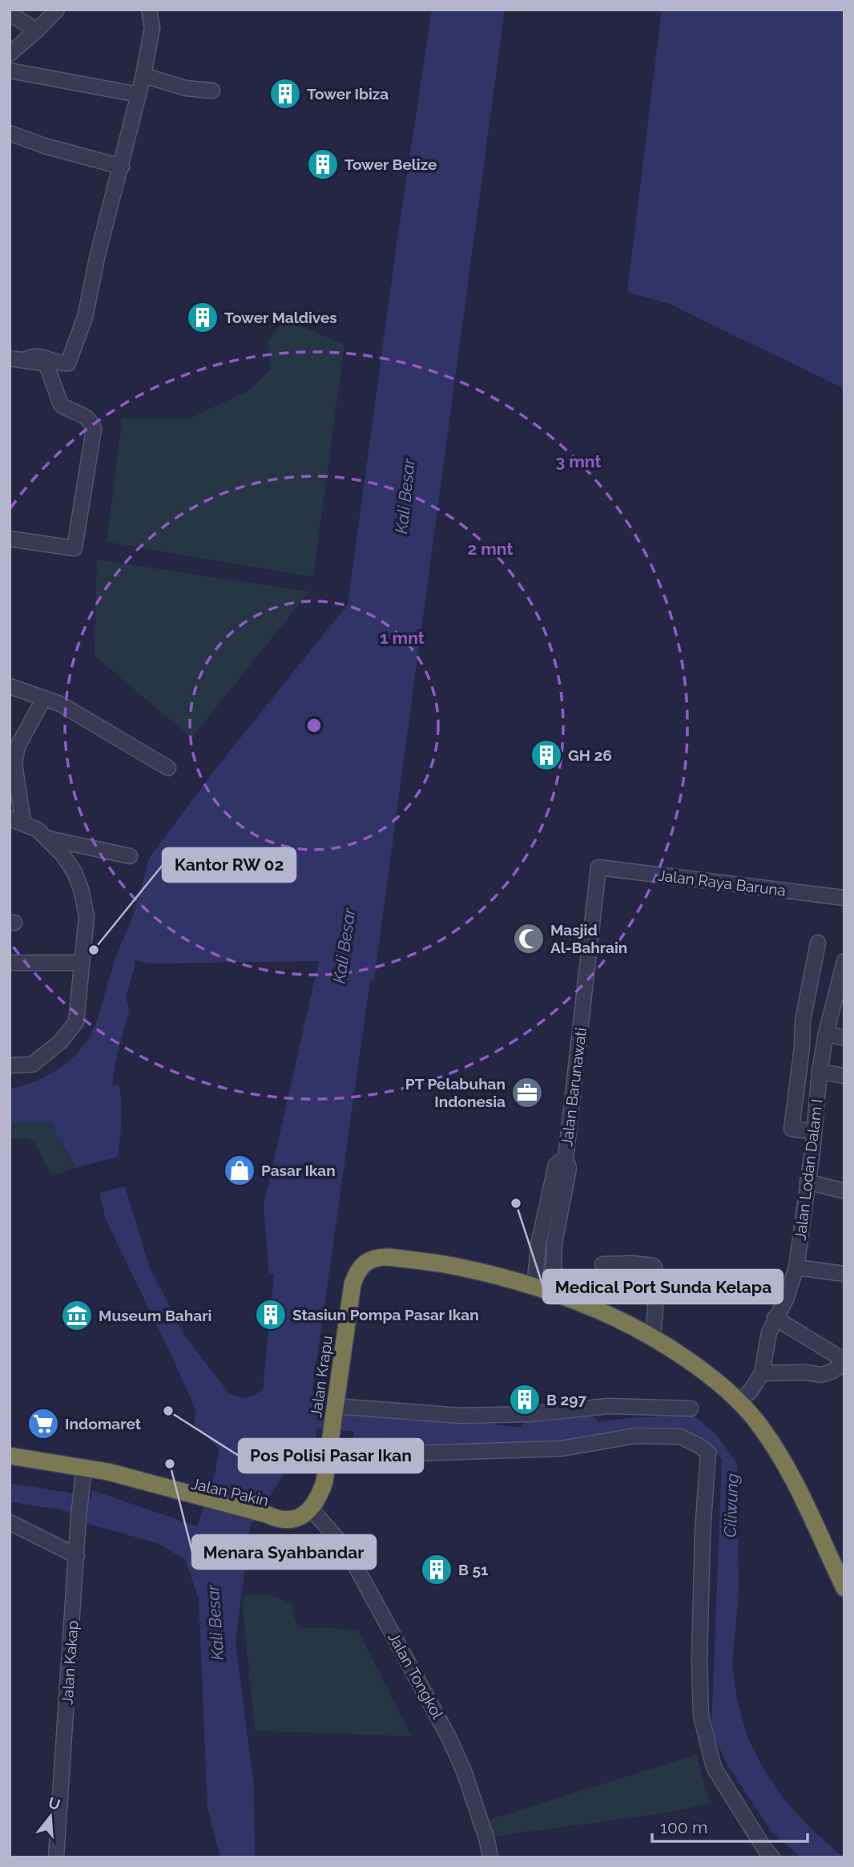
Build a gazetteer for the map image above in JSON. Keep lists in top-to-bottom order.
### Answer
{
  "streets": {
    "highway": ["Jalan Krapu", "Jalan Pakin"],
    "street": [
      "Jalan Raya Baruna",
      "Jalan Barunawati",
      "Jalan Lodan Dalam I",
      "Jalan Kakap",
      "Jalan Tongkol"
    ]
  },
  "crossings": [
    ["Jalan Raya Baruna", "Jalan Barunawati"],
    ["Jalan Barunawati", "Jalan Krapu"],
    ["Jalan Krapu", "Jalan Pakin"],
    ["Jalan Krapu", "Jalan Tongkol"],
    ["Jalan Pakin", "Jalan Kakap"],
    ["Jalan Pakin", "Jalan Tongkol"]
  ],
  "water": ["Kali Besar", "Ciliwung"],
  "places": {
    "building": [
      "Tower Ibiza",
      "Tower Belize",
      "Tower Maldives",
      "GH 26",
      "Stasiun Pompa Pasar Ikan",
      "B 297",
      "B 51"
    ],
    "mosque": ["Masjid Al-Bahrain"],
    "other": [
      "Kantor RW 02",
      "Medical Port Sunda Kelapa",
      "Pos Polisi Pasar Ikan",
      "Menara Syahbandar"
    ],
    "office": ["PT Pelabuhan Indonesia"],
    "shop": ["Pasar Ikan"],
    "museum": ["Museum Bahari"],
    "supermarket": ["Indomaret"]
  },
  "scale_bar": "100 m",
  "north": "top",
  "rings": ["3 mnt", "2 mnt", "1 mnt"]
}
